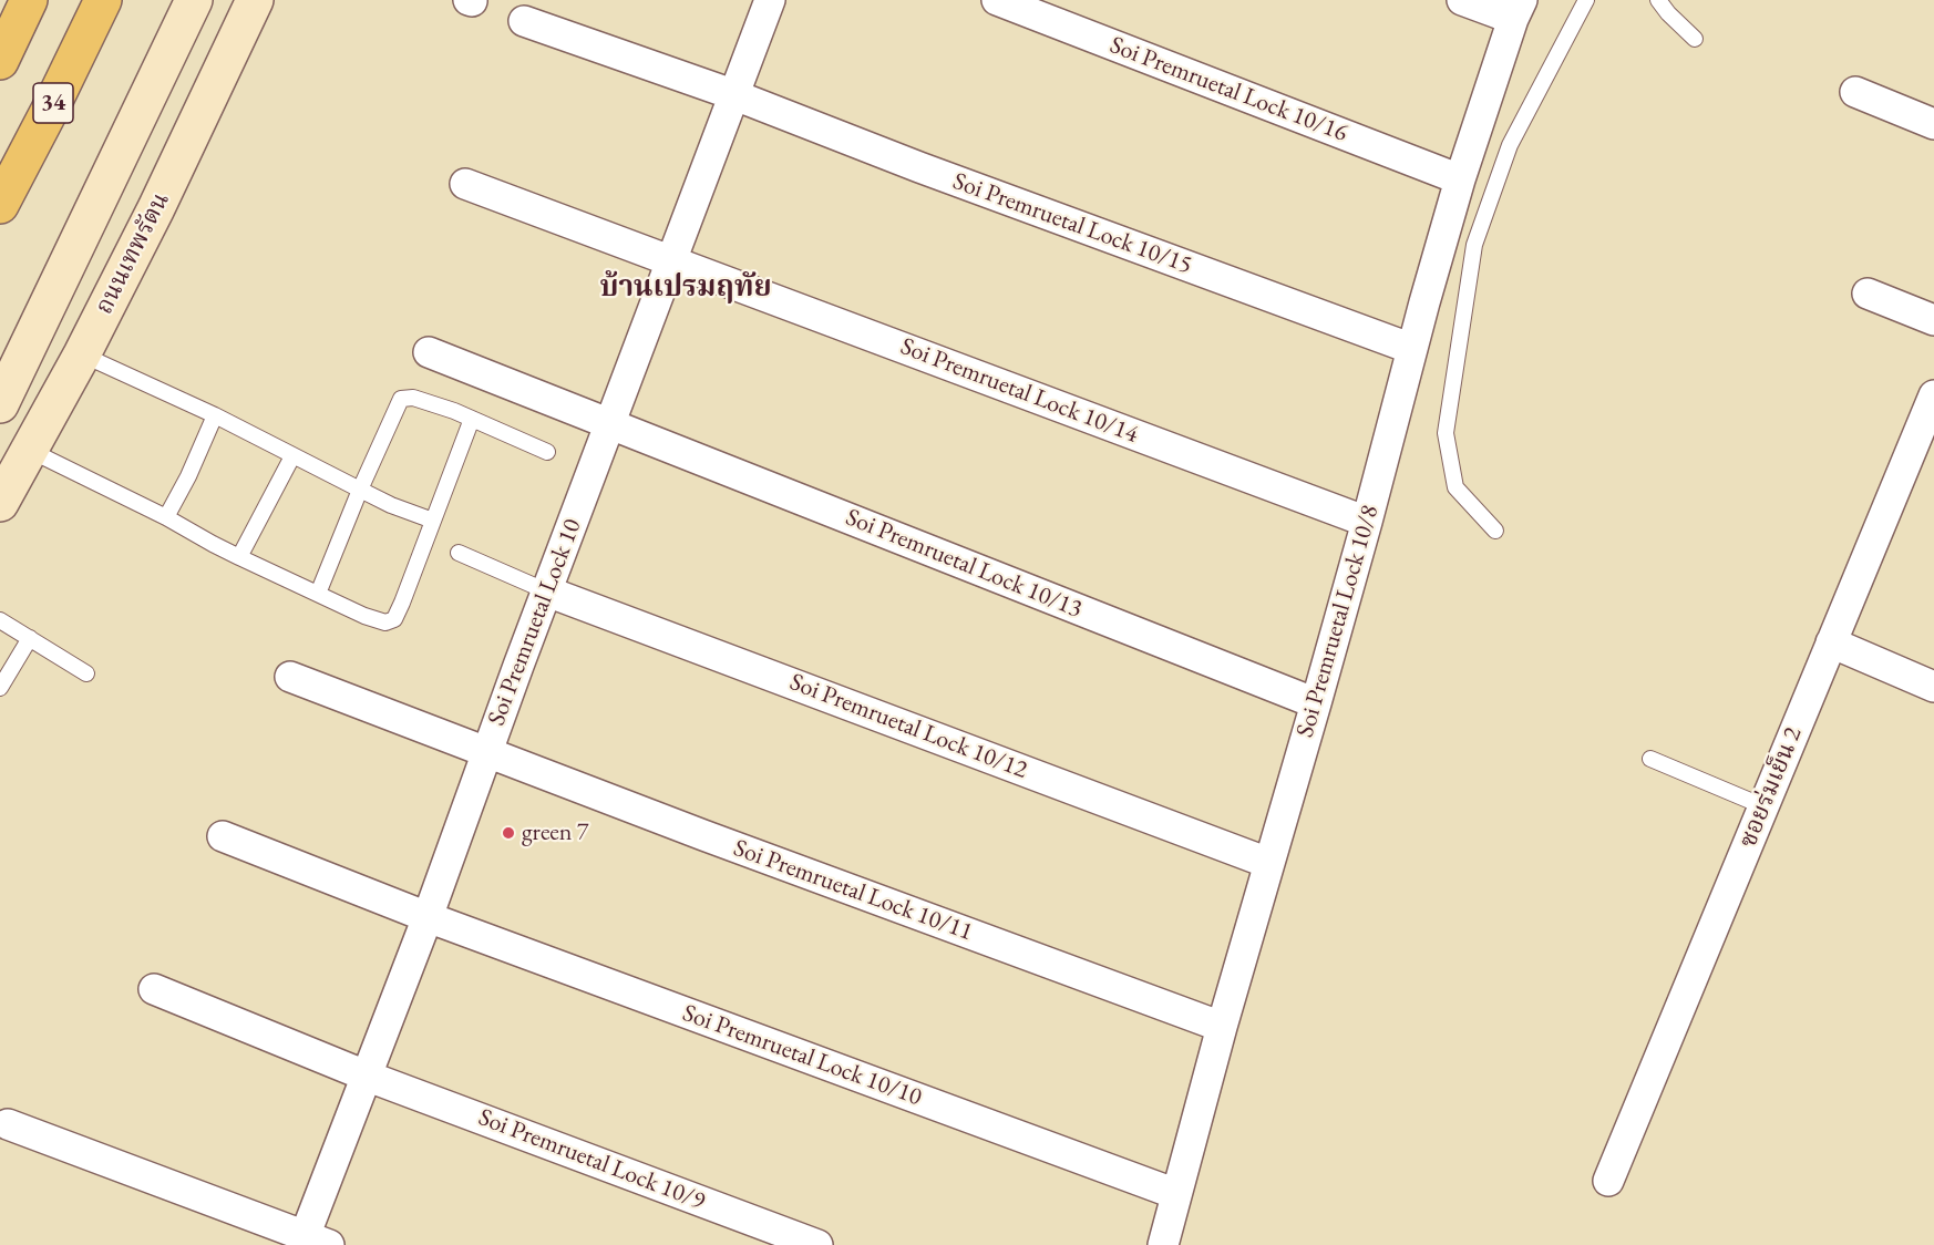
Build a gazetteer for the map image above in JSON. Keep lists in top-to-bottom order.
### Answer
{
  "streets": {
    "highway": ["34"],
    "main road": ["ถนนเทพรัตน"],
    "street": [
      "Soi Premruetal Lock 10/16",
      "Soi Premruetal Lock 10/15",
      "Soi Premruetal Lock 10/14",
      "Soi Premruetal Lock 10/13",
      "Soi Premruetal Lock 10/8",
      "Soi Premruetal Lock 10",
      "Soi Premruetal Lock 10/12",
      "ซอยร่มเย็น 2",
      "Soi Premruetal Lock 10/11",
      "Soi Premruetal Lock 10/10",
      "Soi Premruetal Lock 10/9"
    ]
  },
  "crossings": [
    ["Soi Premruetal Lock 10/16", "Soi Premruetal Lock 10/8"],
    ["Soi Premruetal Lock 10/15", "Soi Premruetal Lock 10/8"],
    ["Soi Premruetal Lock 10/15", "Soi Premruetal Lock 10"],
    ["Soi Premruetal Lock 10/14", "Soi Premruetal Lock 10/8"],
    ["Soi Premruetal Lock 10/14", "Soi Premruetal Lock 10"],
    ["Soi Premruetal Lock 10/13", "Soi Premruetal Lock 10/8"],
    ["Soi Premruetal Lock 10/13", "Soi Premruetal Lock 10"],
    ["Soi Premruetal Lock 10/8", "Soi Premruetal Lock 10/12"],
    ["Soi Premruetal Lock 10/8", "Soi Premruetal Lock 10/11"],
    ["Soi Premruetal Lock 10/8", "Soi Premruetal Lock 10/10"],
    ["Soi Premruetal Lock 10", "Soi Premruetal Lock 10/12"],
    ["Soi Premruetal Lock 10", "Soi Premruetal Lock 10/11"],
    ["Soi Premruetal Lock 10", "Soi Premruetal Lock 10/10"],
    ["Soi Premruetal Lock 10", "Soi Premruetal Lock 10/9"]
  ],
  "districts": ["บ้านเปรมฤทัย"],
  "places": ["green 7"]
}
